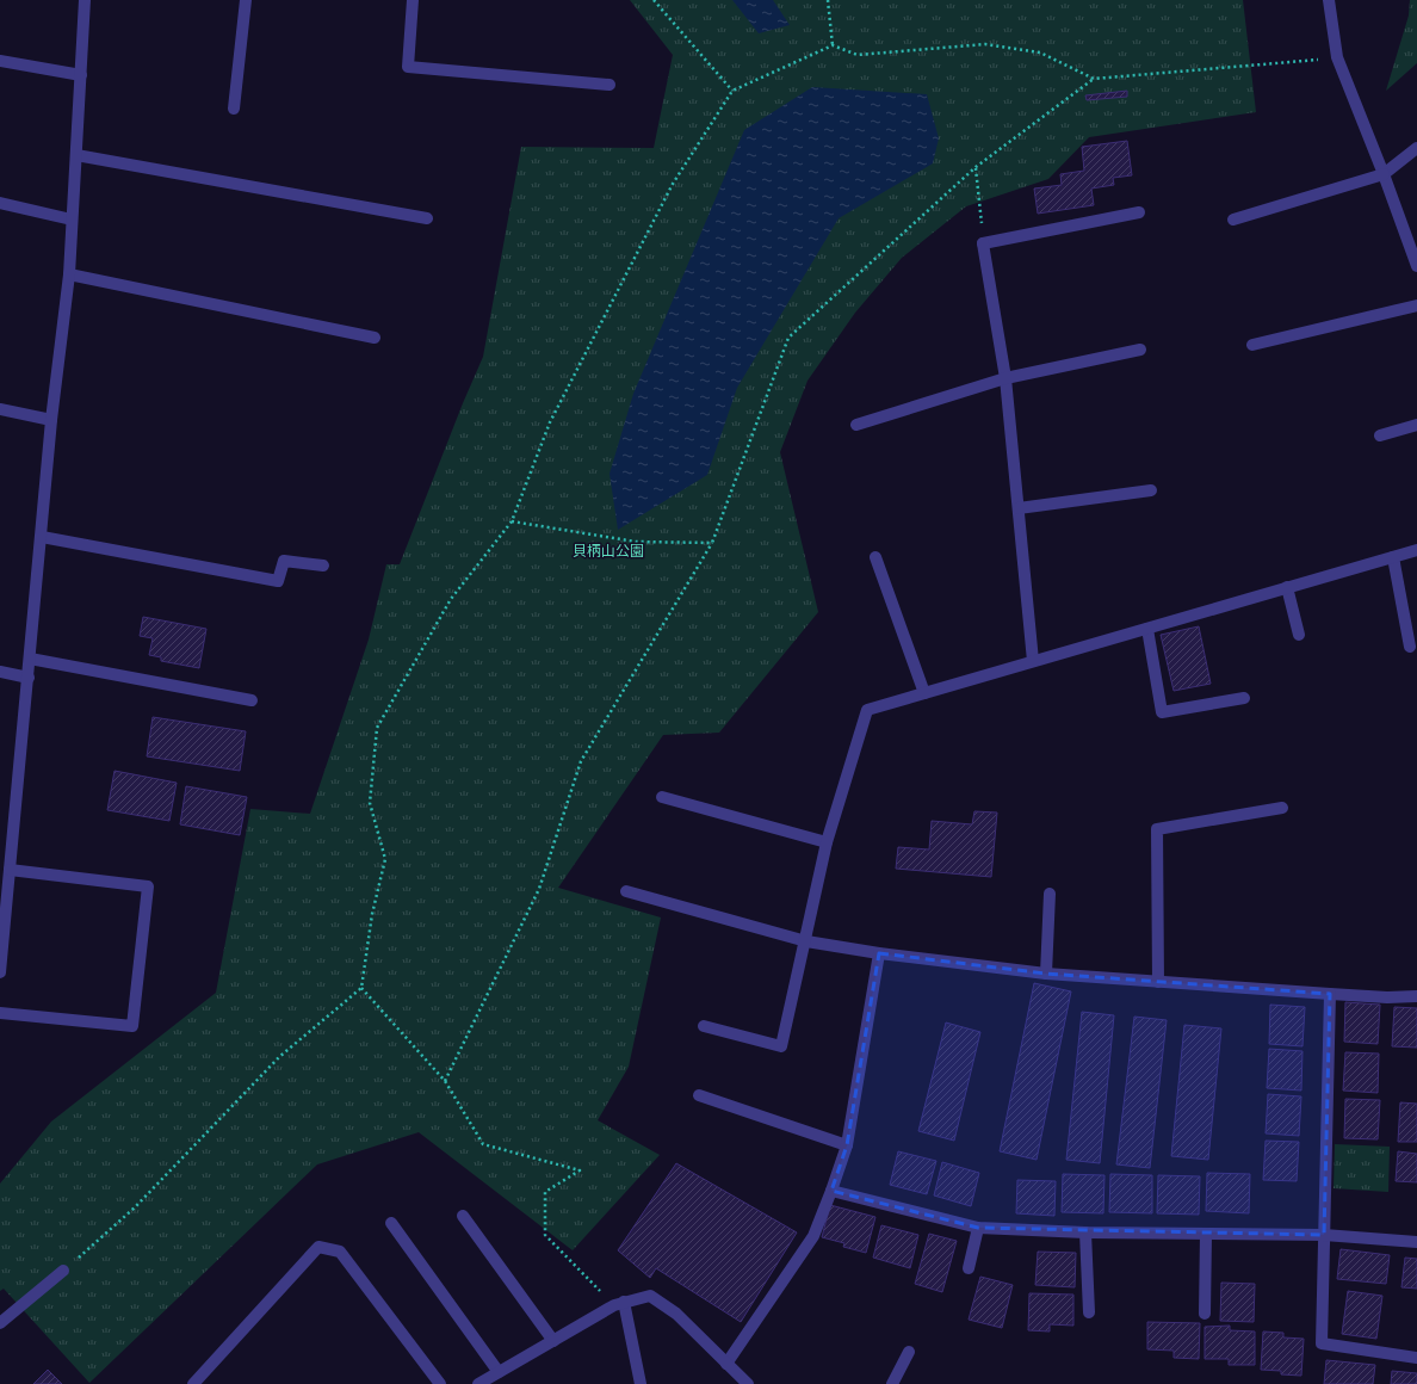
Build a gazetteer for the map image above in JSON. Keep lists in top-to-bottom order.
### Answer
{
  "parks": ["貝柄山公園"]
}
